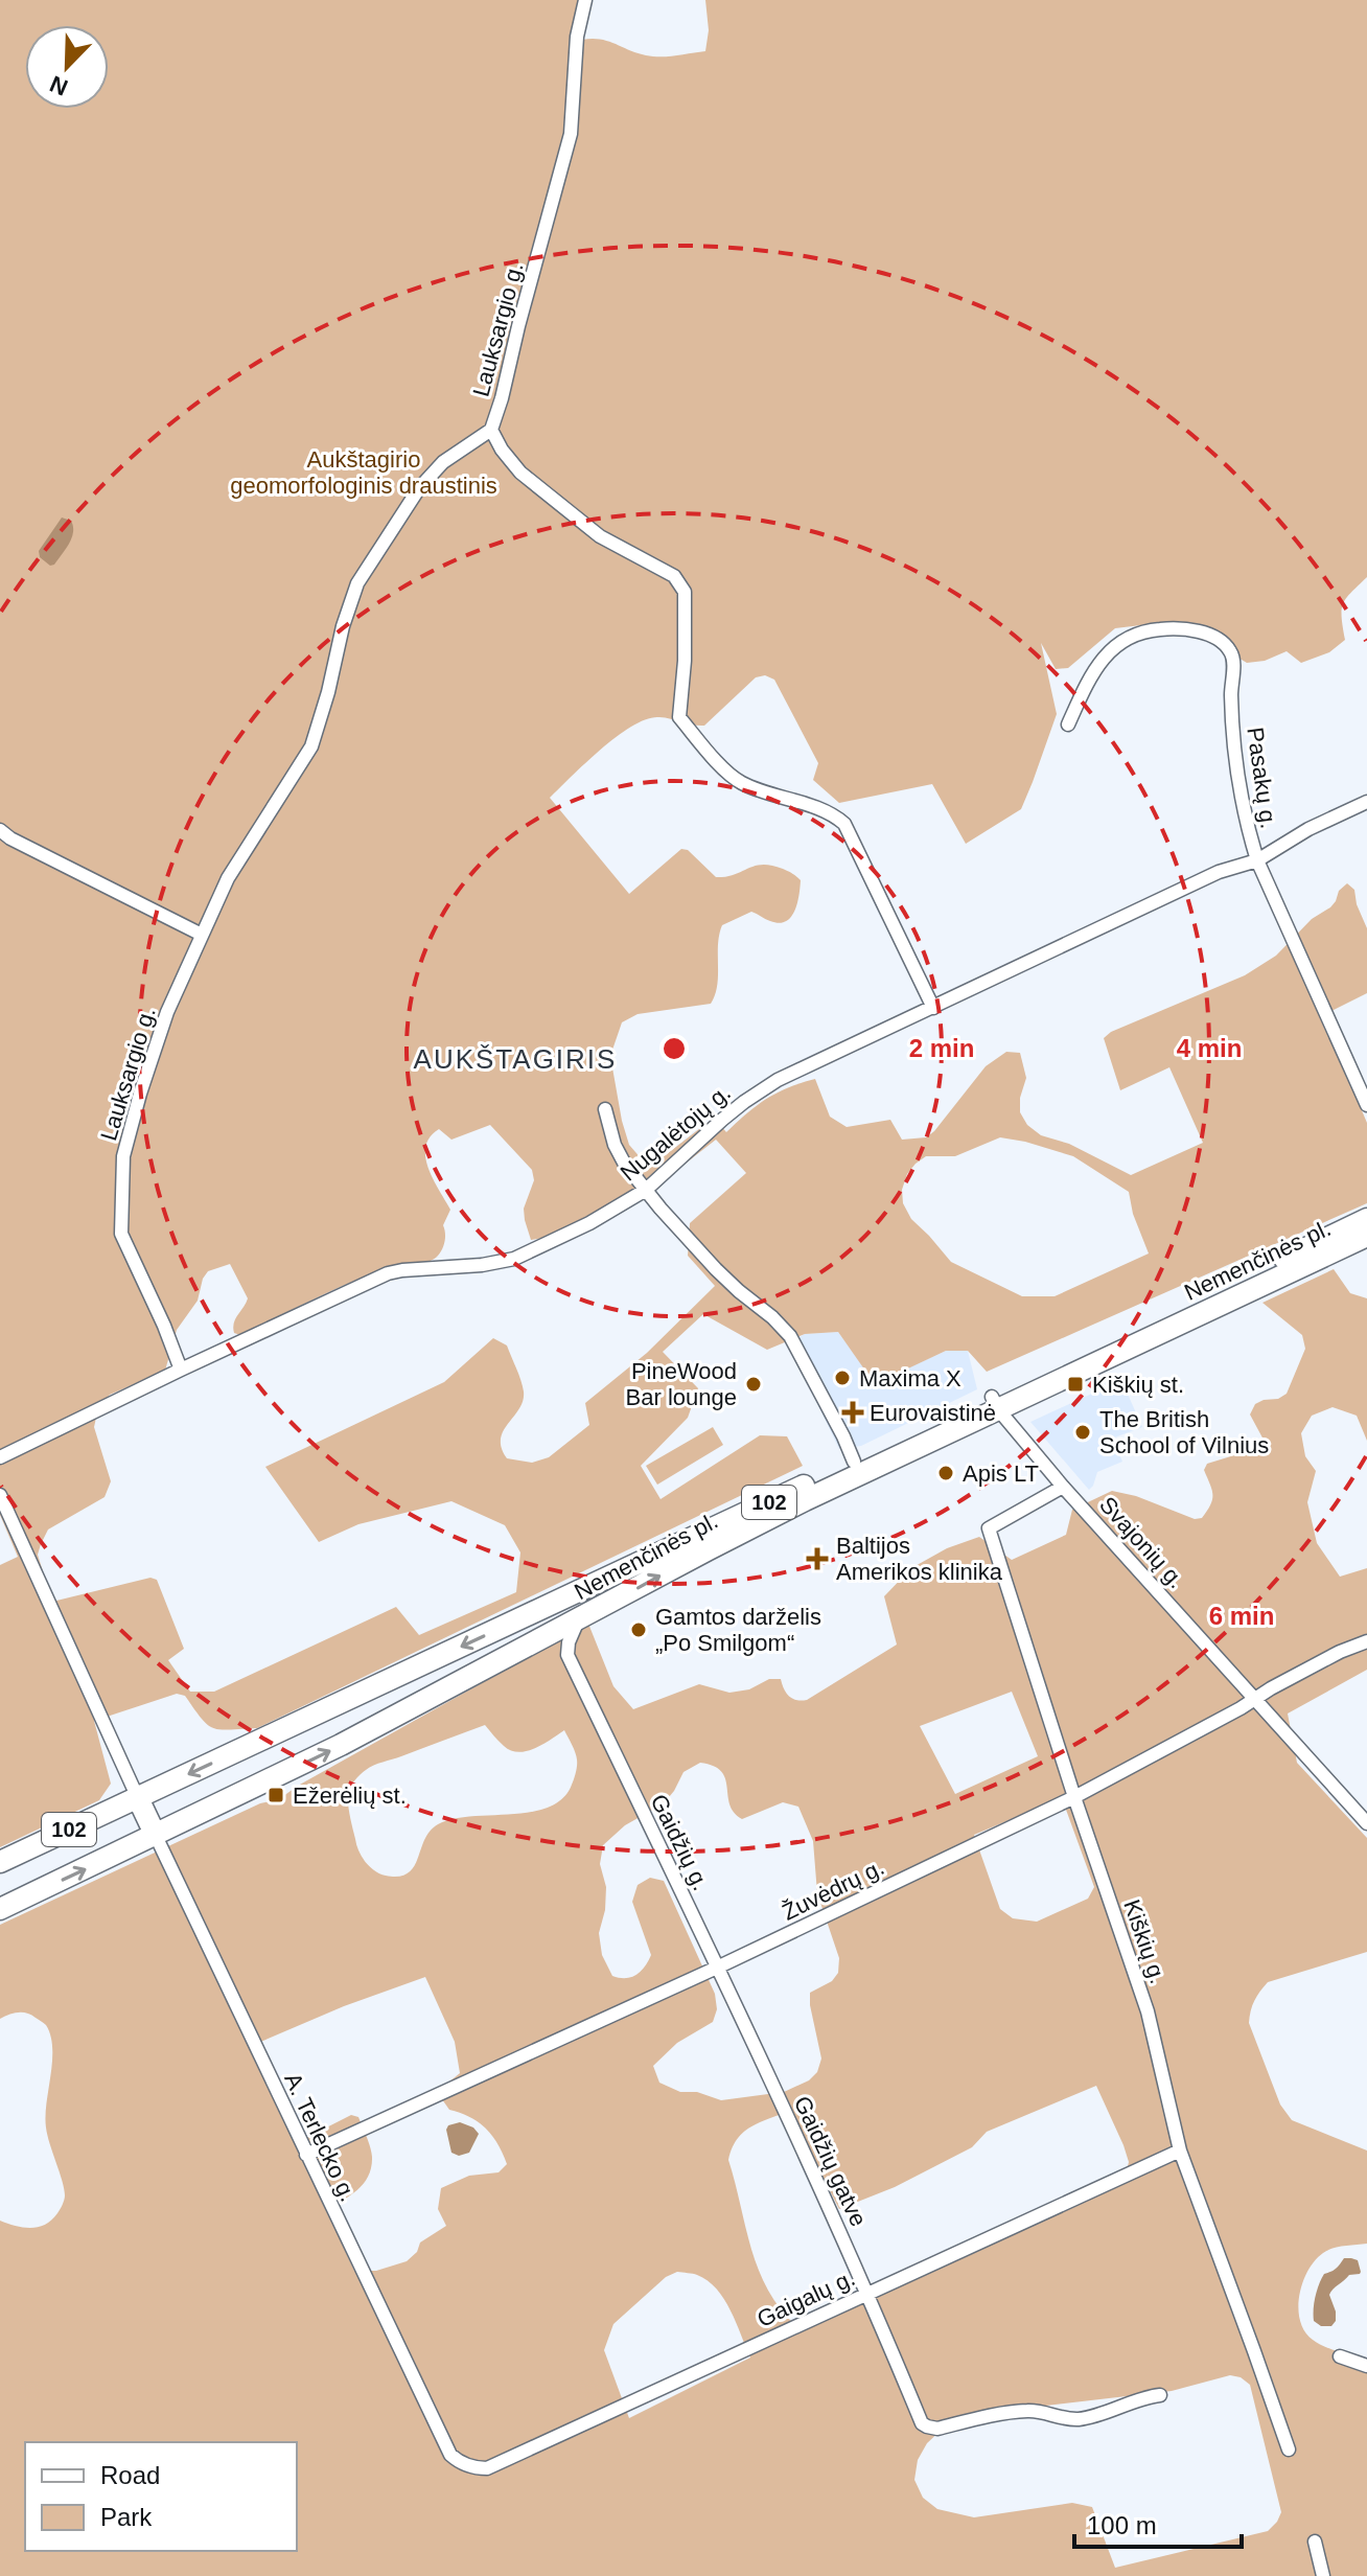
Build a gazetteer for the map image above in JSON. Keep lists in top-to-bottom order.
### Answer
{
  "streets": {
    "main road": ["Nemenčinės pl.", "102"],
    "street": [
      "Lauksargio g.",
      "Pasakų g.",
      "Nugalėtojų g.",
      "Svajonių g.",
      "Gaidžių g.",
      "Žuvėdrų g.",
      "Kiškių g.",
      "A. Terlecko g.",
      "Gaidžių gatve",
      "Gaigalų g."
    ]
  },
  "crossings": [
    ["Lauksargio g.", "Nugalėtojų g."],
    ["Pasakų g.", "Nugalėtojų g."],
    ["Nemenčinės pl.", "Svajonių g."],
    ["Nemenčinės pl.", "A. Terlecko g."],
    ["Svajonių g.", "Žuvėdrų g."],
    ["Svajonių g.", "Kiškių g."],
    ["Gaidžių g.", "Žuvėdrų g."],
    ["Gaidžių g.", "Gaidžių gatve"],
    ["Žuvėdrų g.", "Kiškių g."],
    ["Žuvėdrų g.", "A. Terlecko g."],
    ["Kiškių g.", "Gaigalų g."],
    ["A. Terlecko g.", "Gaigalų g."],
    ["Gaidžių gatve", "Gaigalų g."]
  ],
  "districts": ["AUKŠTAGIRIS"],
  "parks": ["Aukštagirio geomorfologinis draustinis"],
  "places": {
    "other": [
      "Maxima X",
      "PineWood Bar lounge",
      "The British School of Vilnius",
      "Apis LT",
      "Gamtos darželis „Po Smilgom“"
    ],
    "transit": ["Kiškių st.", "Ežerėlių st."],
    "health": ["Eurovaistinė", "Baltijos Amerikos klinika"]
  },
  "legend": ["Road", "Park"],
  "scale_bar": "100 m",
  "north": "bottom left",
  "rings": ["2 min", "4 min", "6 min"]
}
